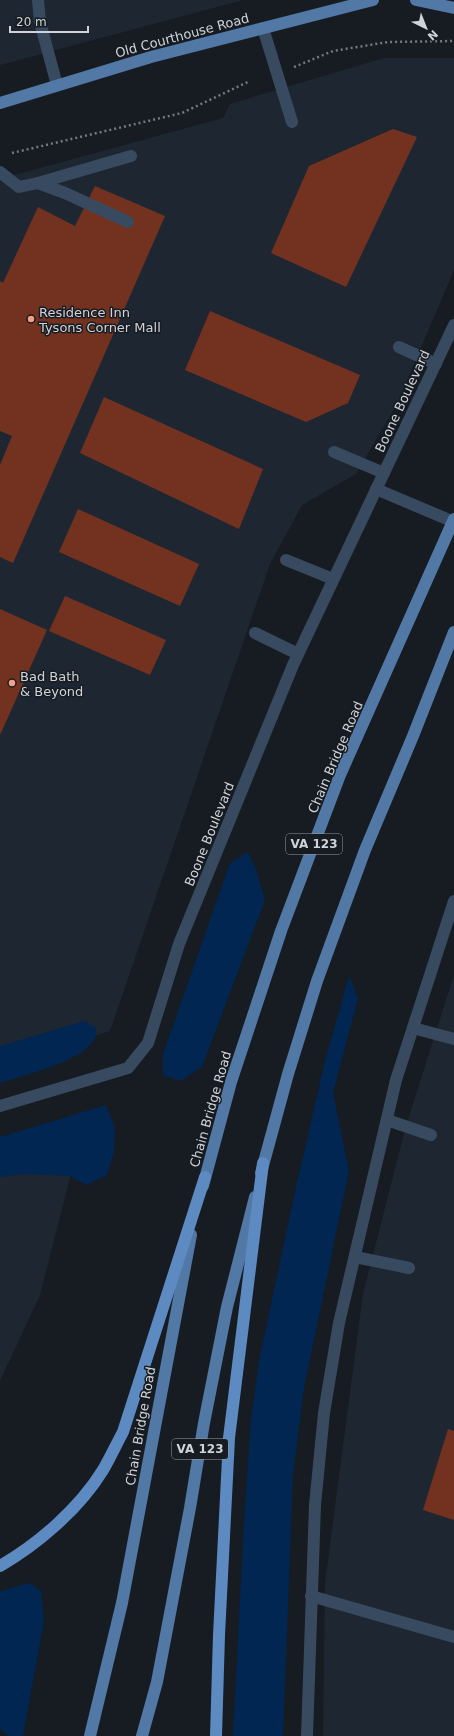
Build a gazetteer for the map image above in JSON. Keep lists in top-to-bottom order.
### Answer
{
  "streets": {
    "main road": ["Old Courthouse Road", "Chain Bridge Road", "VA 123"],
    "street": ["Boone Boulevard"]
  },
  "places": ["Residence Inn Tysons Corner Mall", "Bad Bath & Beyond"],
  "scale_bar": "20 m",
  "north": "bottom right"
}
